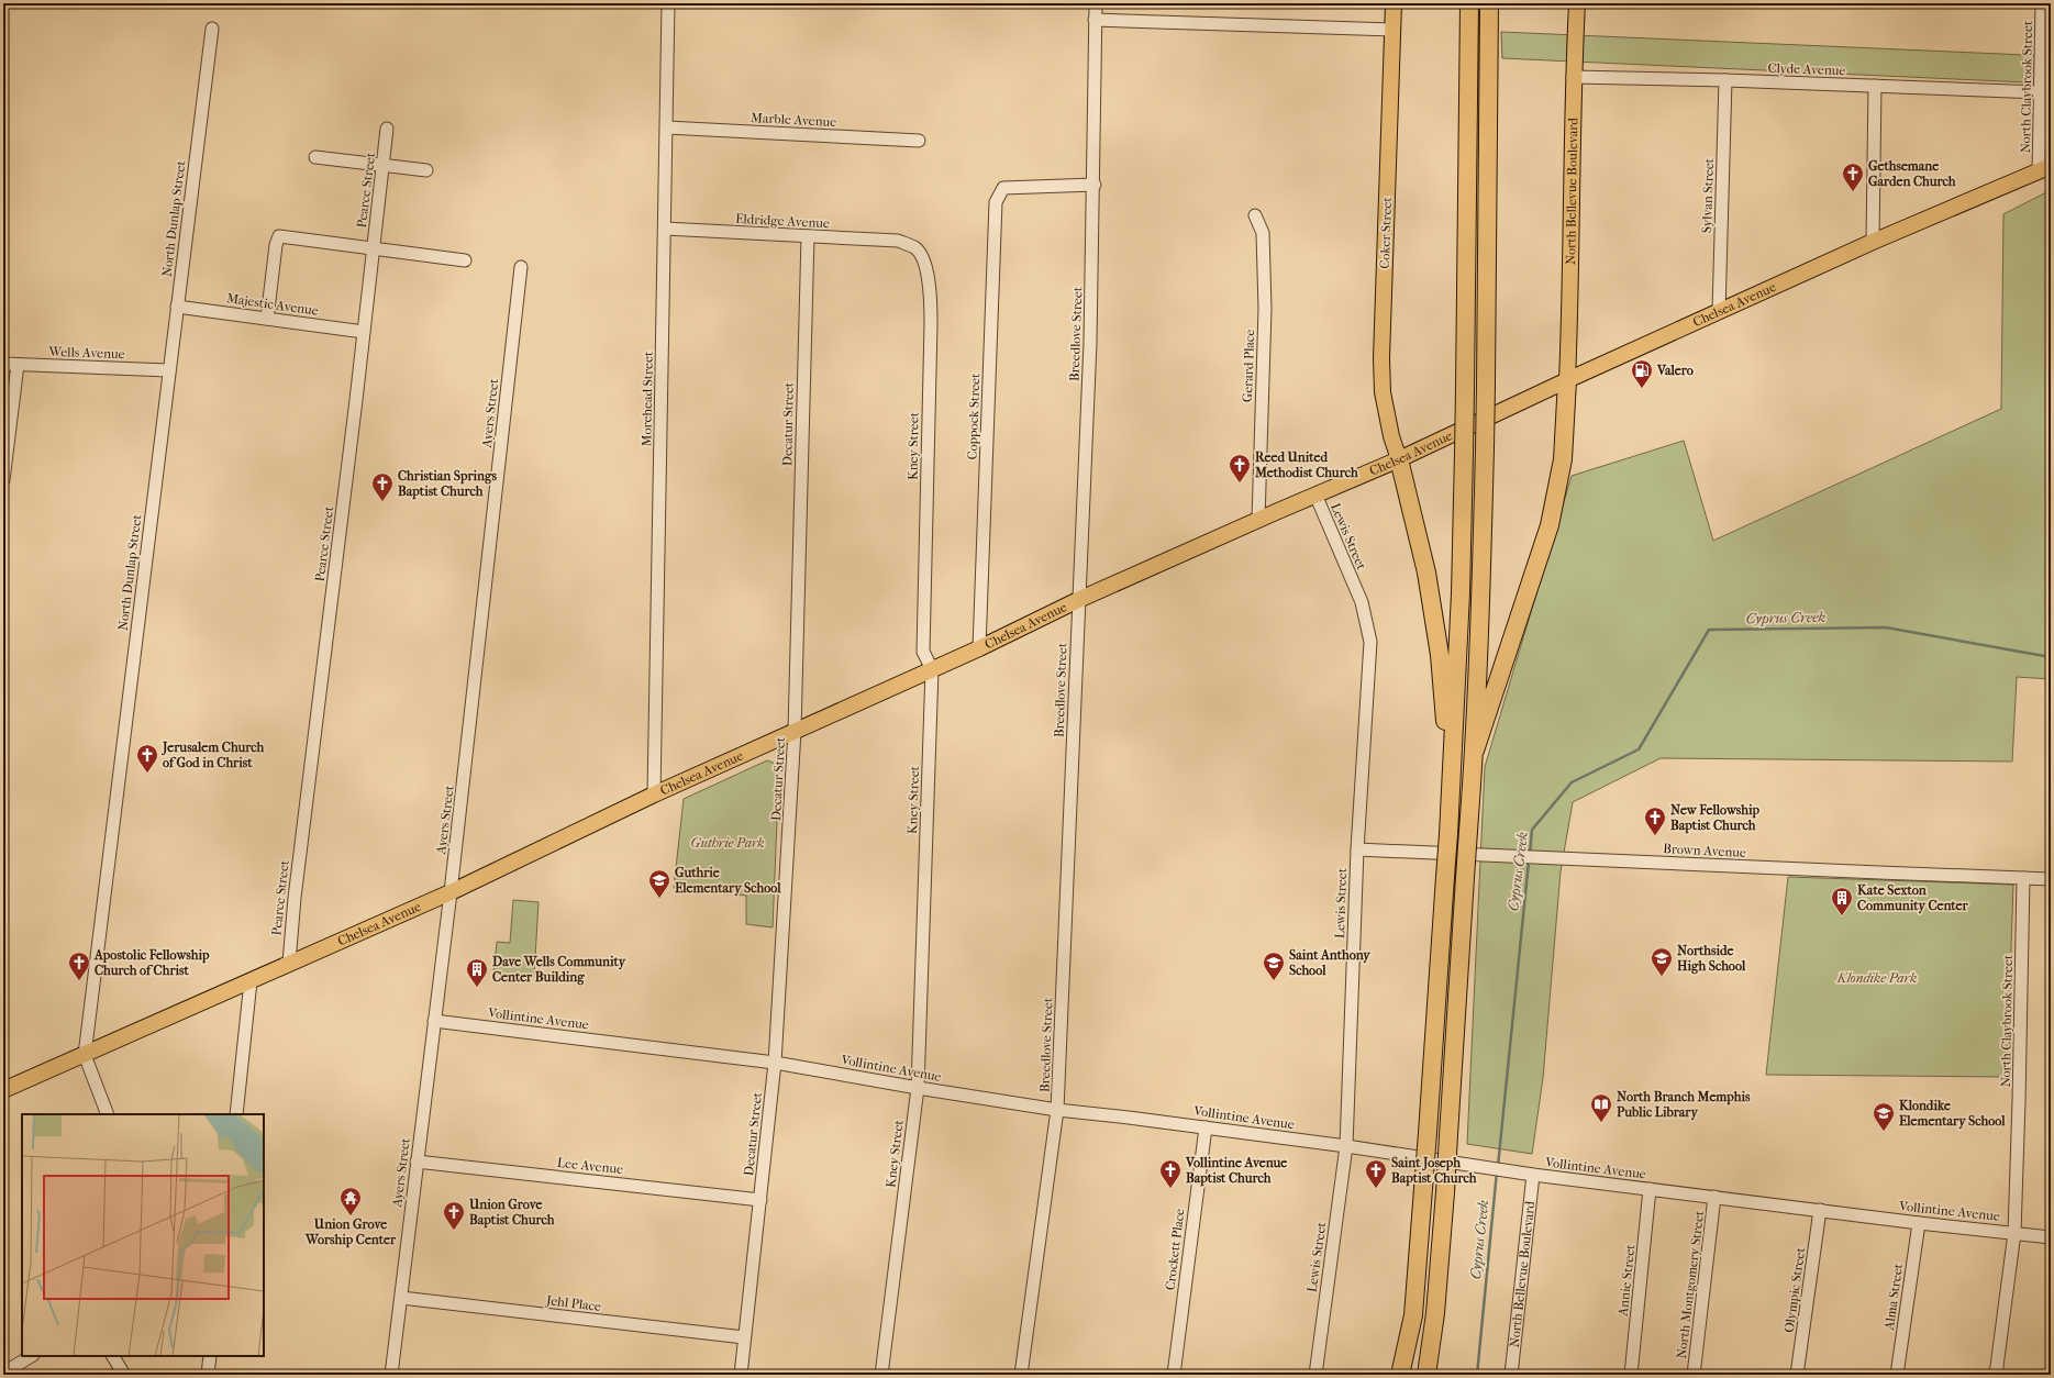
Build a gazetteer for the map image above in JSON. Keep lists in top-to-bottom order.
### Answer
{
  "streets": {
    "main road": ["North Bellevue Boulevard", "Coker Street", "Chelsea Avenue"],
    "street": [
      "Clyde Avenue",
      "North Claybrook Street",
      "Marble Avenue",
      "Pearce Street",
      "Sylvan Street",
      "North Dunlap Street",
      "Eldridge Avenue",
      "Majestic Avenue",
      "Breedlove Street",
      "Wells Avenue",
      "Gerard Place",
      "Morehead Street",
      "Ayers Street",
      "Coppock Street",
      "Decatur Street",
      "Kney Street",
      "Lewis Street",
      "Brown Avenue",
      "Vollintine Avenue",
      "Lee Avenue",
      "Crockett Place",
      "Annie Street",
      "North Montgomery Street",
      "Olympic Street",
      "Alma Street",
      "Jehl Place"
    ]
  },
  "crossings": [
    ["Clyde Avenue", "North Claybrook Street"],
    ["Clyde Avenue", "North Bellevue Boulevard"],
    ["Clyde Avenue", "Sylvan Street"],
    ["North Claybrook Street", "Chelsea Avenue"],
    ["North Claybrook Street", "Brown Avenue"],
    ["North Claybrook Street", "Vollintine Avenue"],
    ["Marble Avenue", "Morehead Street"],
    ["Pearce Street", "Majestic Avenue"],
    ["Pearce Street", "Chelsea Avenue"],
    ["North Bellevue Boulevard", "Chelsea Avenue"],
    ["North Bellevue Boulevard", "Vollintine Avenue"],
    ["Sylvan Street", "Chelsea Avenue"],
    ["North Dunlap Street", "Majestic Avenue"],
    ["North Dunlap Street", "Chelsea Avenue"],
    ["North Dunlap Street", "Wells Avenue"],
    ["Eldridge Avenue", "Morehead Street"],
    ["Eldridge Avenue", "Decatur Street"],
    ["Eldridge Avenue", "Kney Street"],
    ["Coker Street", "Chelsea Avenue"],
    ["Chelsea Avenue", "Breedlove Street"],
    ["Chelsea Avenue", "Gerard Place"],
    ["Chelsea Avenue", "Morehead Street"],
    ["Chelsea Avenue", "Ayers Street"],
    ["Chelsea Avenue", "Coppock Street"],
    ["Chelsea Avenue", "Decatur Street"],
    ["Chelsea Avenue", "Kney Street"],
    ["Chelsea Avenue", "Lewis Street"],
    ["Breedlove Street", "Coppock Street"],
    ["Breedlove Street", "Vollintine Avenue"],
    ["Ayers Street", "Vollintine Avenue"],
    ["Ayers Street", "Lee Avenue"],
    ["Ayers Street", "Jehl Place"],
    ["Decatur Street", "Vollintine Avenue"],
    ["Decatur Street", "Lee Avenue"],
    ["Decatur Street", "Jehl Place"],
    ["Kney Street", "Vollintine Avenue"],
    ["Lewis Street", "Brown Avenue"],
    ["Lewis Street", "Vollintine Avenue"],
    ["Vollintine Avenue", "Crockett Place"],
    ["Vollintine Avenue", "Annie Street"],
    ["Vollintine Avenue", "North Montgomery Street"],
    ["Vollintine Avenue", "Olympic Street"],
    ["Vollintine Avenue", "Alma Street"]
  ],
  "water": ["Cyprus Creek"],
  "parks": ["Guthrie Park", "Klondike Park"],
  "places": {
    "church": [
      "Gethsemane Garden Church",
      "Reed United Methodist Church",
      "Christian Springs Baptist Church",
      "Jerusalem Church of God in Christ",
      "New Fellowship Baptist Church",
      "Apostolic Fellowship Church of Christ",
      "Vollintine Avenue Baptist Church",
      "Saint Joseph Baptist Church",
      "Union Grove Baptist Church"
    ],
    "fuel station": ["Valero"],
    "school or university": [
      "Guthrie Elementary School",
      "Northside High School",
      "Saint Anthony School",
      "Klondike Elementary School"
    ],
    "building": ["Kate Sexton Community Center", "Dave Wells Community Center Building"],
    "library": ["North Branch Memphis Public Library"],
    "temple": ["Union Grove Worship Center"]
  }
}
